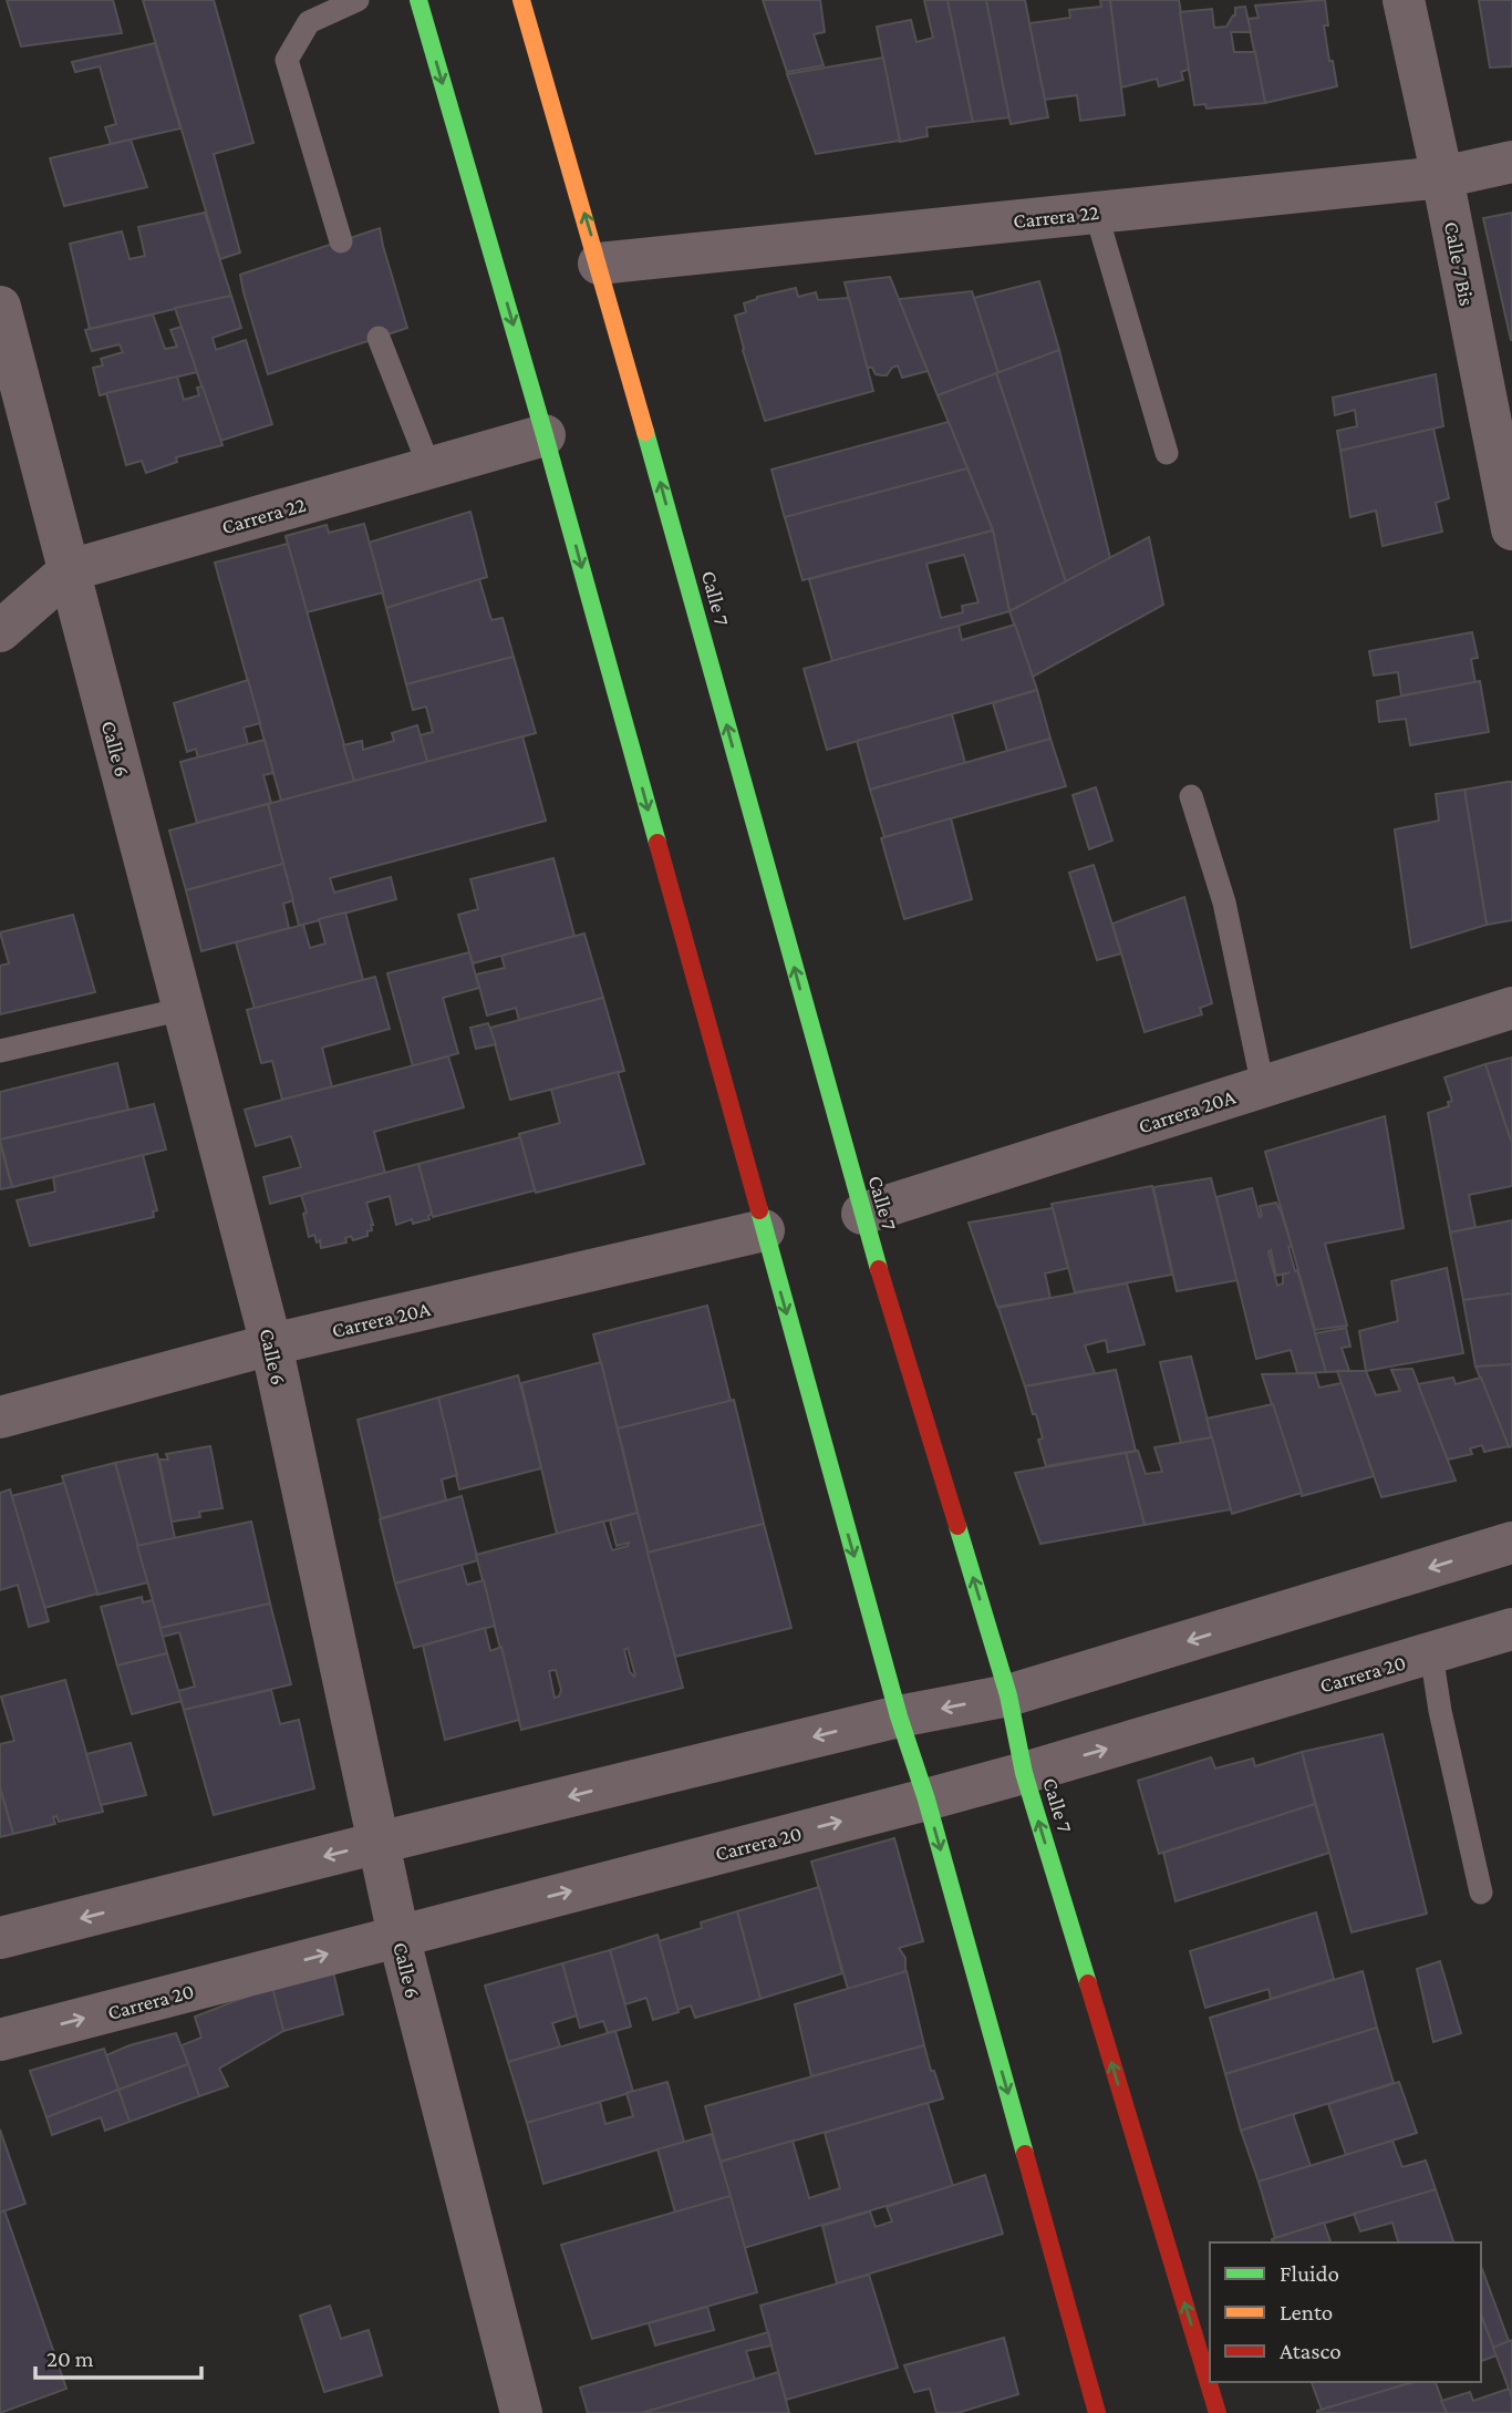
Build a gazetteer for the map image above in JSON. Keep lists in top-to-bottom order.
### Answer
{
  "streets": {
    "main road": ["Calle 7"],
    "street": [
      "Carrera 22",
      "Calle 7 Bis",
      "Calle 6",
      "Carrera 20A",
      "Carrera 20"
    ]
  },
  "crossings": [
    ["Carrera 22", "Calle 7 Bis"],
    ["Carrera 22", "Calle 7"],
    ["Carrera 22", "Calle 6"],
    ["Calle 7", "Carrera 20A"],
    ["Calle 7", "Carrera 20"],
    ["Calle 6", "Carrera 20A"],
    ["Calle 6", "Carrera 20"]
  ],
  "legend": ["Fluido", "Lento", "Atasco"],
  "scale_bar": "20 m"
}
